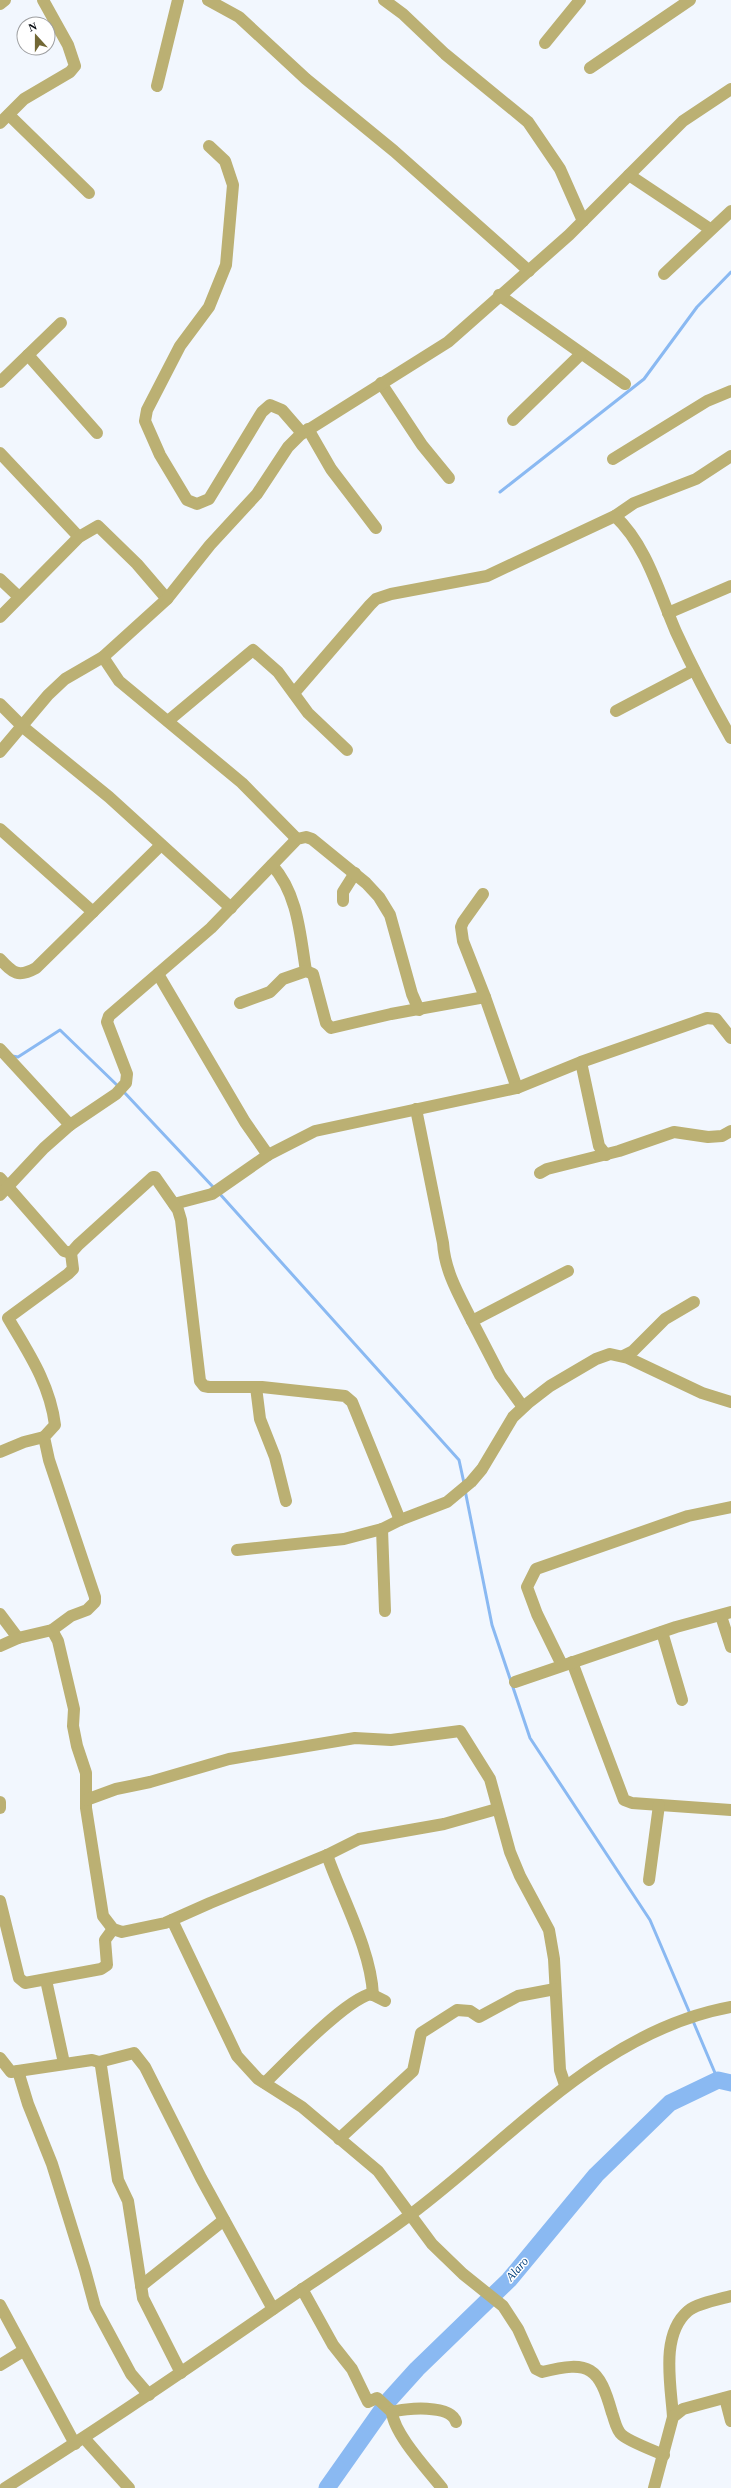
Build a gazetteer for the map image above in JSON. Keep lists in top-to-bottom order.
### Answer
{
  "water": ["Alaro"],
  "north": "top"
}
